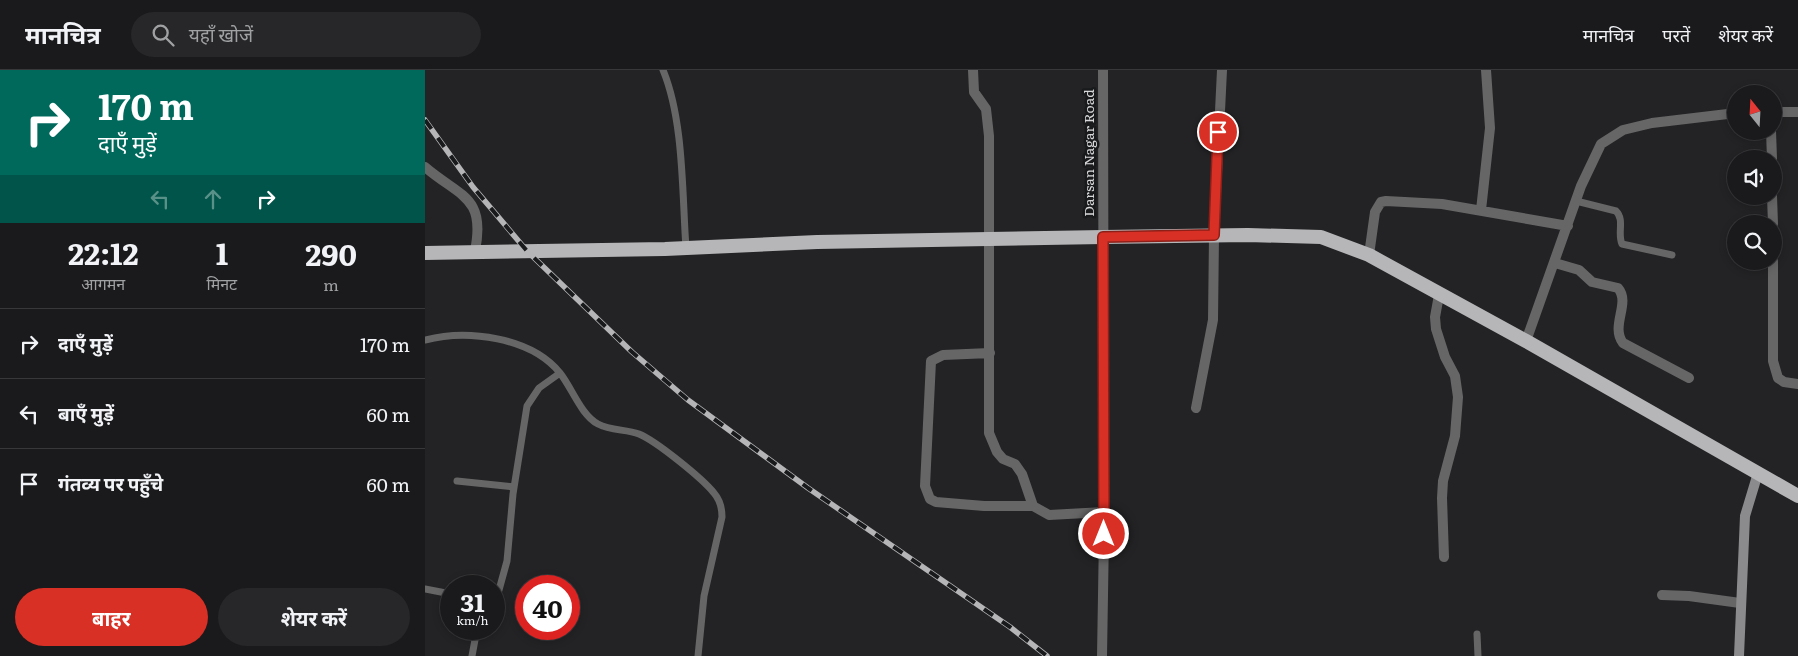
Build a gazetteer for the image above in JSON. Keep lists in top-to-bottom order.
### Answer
{
  "streets": {
    "street": ["Darsan Nagar Road"]
  },
  "north": "top",
  "page": {
    "header": "मानचित्र",
    "search": "यहाँ खोजें",
    "nav": ["मानचित्र", "परतें", "शेयर करें"],
    "turn": ["170 m", "दाएँ मुड़ें"],
    "eta": [
      "22:12",
      "आगमन",
      "1",
      "मिनट",
      "290",
      "m"
    ],
    "list": [
      {
        "name": "दाएँ मुड़ें",
        "value": "170 m"
      },
      {
        "name": "बाएँ मुड़ें",
        "value": "60 m"
      },
      {
        "name": "गंतव्य पर पहुँचे",
        "value": "60 m"
      }
    ],
    "speed": "31 km/h",
    "limit": "40",
    "buttons": ["बाहर", "शेयर करें"]
  }
}
